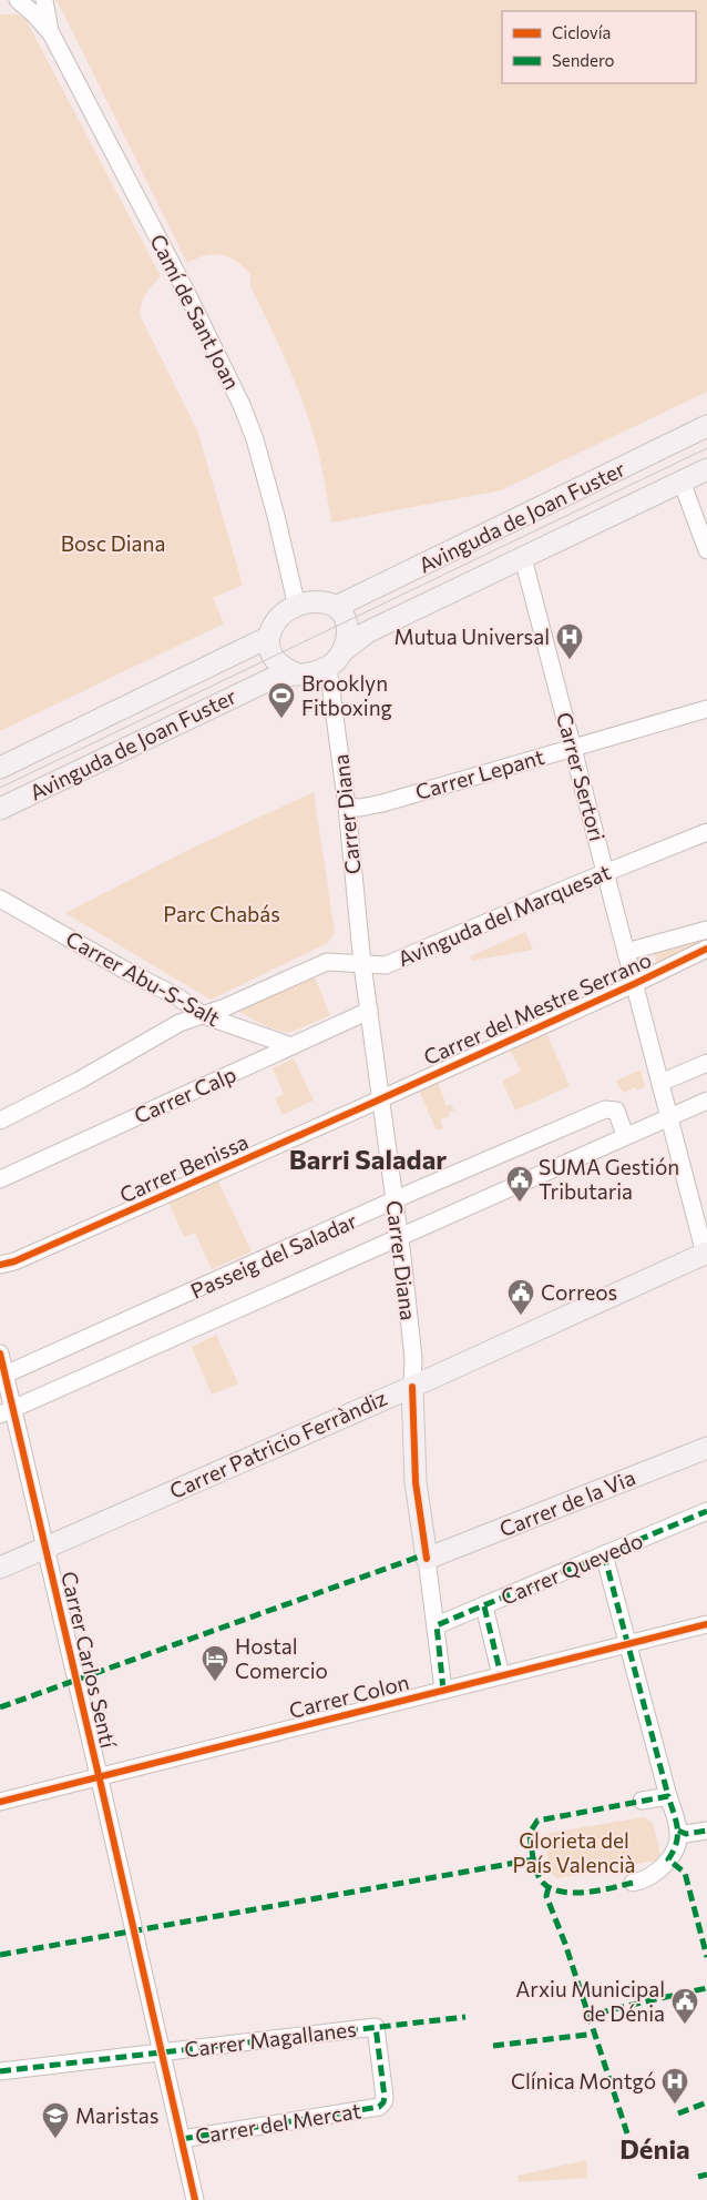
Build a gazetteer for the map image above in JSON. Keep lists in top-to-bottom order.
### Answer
{
  "streets": {
    "main road": [
      "Avinguda de Joan Fuster",
      "Carrer Diana",
      "Carrer Patricio Ferràndiz",
      "Carrer de la Via"
    ],
    "street": [
      "Camí de Sant Joan",
      "Carrer Lepant",
      "Carrer Sertori",
      "Avinguda del Marquesat",
      "Carrer Abu-S-Salt",
      "Carrer del Mestre Serrano",
      "Carrer Calp",
      "Carrer Benissa",
      "Passeig del Saladar",
      "Carrer Quevedo",
      "Carrer Carlos Sentí",
      "Carrer Colon",
      "Carrer Magallanes",
      "Carrer del Mercat"
    ]
  },
  "crossings": [
    ["Camí de Sant Joan", "Avinguda de Joan Fuster"],
    ["Camí de Sant Joan", "Carrer Diana"],
    ["Avinguda de Joan Fuster", "Carrer Sertori"],
    ["Avinguda de Joan Fuster", "Carrer Diana"],
    ["Carrer Lepant", "Carrer Sertori"],
    ["Carrer Lepant", "Carrer Diana"],
    ["Carrer Sertori", "Avinguda del Marquesat"],
    ["Carrer Sertori", "Carrer del Mestre Serrano"],
    ["Carrer Sertori", "Passeig del Saladar"],
    ["Carrer Sertori", "Carrer Patricio Ferràndiz"],
    ["Carrer Diana", "Avinguda del Marquesat"],
    ["Carrer Diana", "Carrer del Mestre Serrano"],
    ["Carrer Diana", "Carrer Calp"],
    ["Carrer Diana", "Carrer Benissa"],
    ["Carrer Diana", "Passeig del Saladar"],
    ["Carrer Diana", "Carrer Patricio Ferràndiz"],
    ["Carrer Diana", "Carrer de la Via"],
    ["Carrer Diana", "Carrer Quevedo"],
    ["Carrer Diana", "Carrer Colon"],
    ["Avinguda del Marquesat", "Carrer Abu-S-Salt"],
    ["Carrer Abu-S-Salt", "Carrer Calp"],
    ["Carrer del Mestre Serrano", "Carrer Benissa"],
    ["Passeig del Saladar", "Carrer Carlos Sentí"],
    ["Carrer Patricio Ferràndiz", "Carrer Carlos Sentí"],
    ["Carrer Carlos Sentí", "Carrer Colon"],
    ["Carrer Carlos Sentí", "Carrer Magallanes"],
    ["Carrer Carlos Sentí", "Carrer del Mercat"],
    ["Carrer Magallanes", "Carrer del Mercat"]
  ],
  "districts": ["Barri Saladar", "Dénia"],
  "parks": ["Bosc Diana", "Parc Chabás", "Glorieta del País Valencià"],
  "places": {
    "hospital": ["Mutua Universal", "Clínica Montgó"],
    "sports": ["Brooklyn Fitboxing"],
    "public building": ["SUMA Gestión Tributaria", "Correos", "Arxiu Municipal de Dénia"],
    "hotel": ["Hostal Comercio"],
    "school or university": ["Maristas"]
  },
  "legend": ["Ciclovía", "Sendero"]
}
